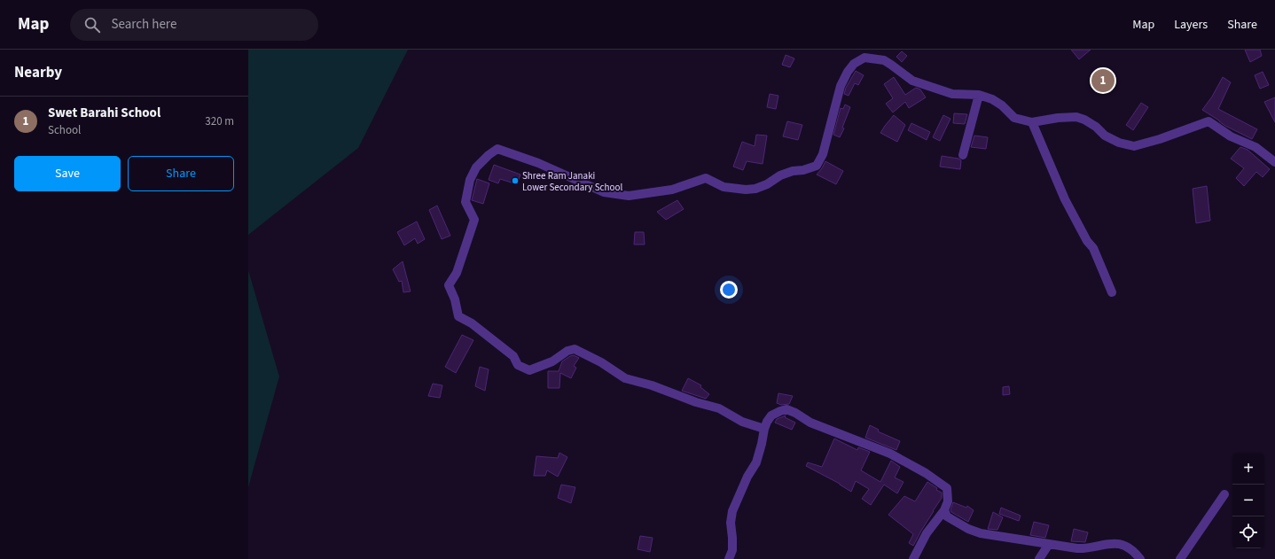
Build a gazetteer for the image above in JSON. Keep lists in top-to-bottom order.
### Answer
{
  "places": ["Shree Ram Janaki Lower Secondary School"],
  "page": {
    "header": "Map",
    "search": "Search here",
    "nav": ["Map", "Layers", "Share"],
    "heading": "Nearby",
    "pins": "1",
    "list": [
      {
        "mark": "1",
        "name": "Swet Barahi School",
        "note": "School",
        "value": "320 m"
      }
    ],
    "buttons": ["Save", "Share"],
    "map_buttons": ["+", "−"]
  }
}
